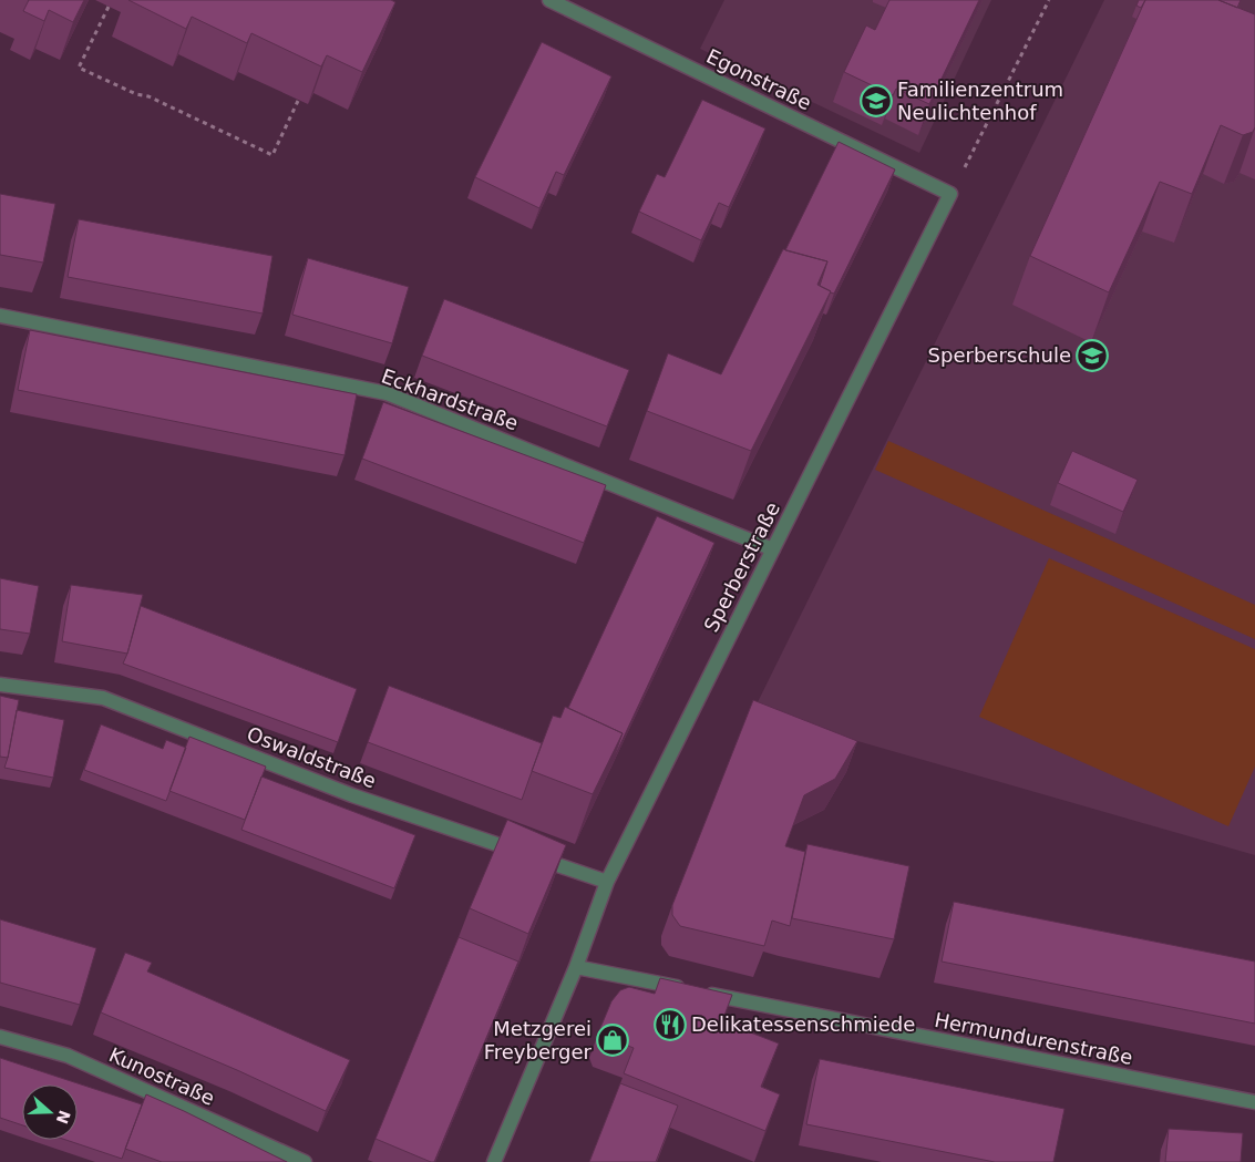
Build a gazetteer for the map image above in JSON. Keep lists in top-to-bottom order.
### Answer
{
  "streets": {
    "street": [
      "Egonstraße",
      "Eckhardstraße",
      "Sperberstraße",
      "Oswaldstraße",
      "Hermundurenstraße",
      "Kunostraße"
    ]
  },
  "crossings": [
    ["Egonstraße", "Sperberstraße"],
    ["Eckhardstraße", "Sperberstraße"],
    ["Sperberstraße", "Oswaldstraße"],
    ["Sperberstraße", "Hermundurenstraße"]
  ],
  "places": {
    "school or university": ["Familienzentrum Neulichtenhof", "Sperberschule"],
    "restaurant": ["Delikatessenschmiede"],
    "shop": ["Metzgerei Freyberger"]
  },
  "north": "right"
}
